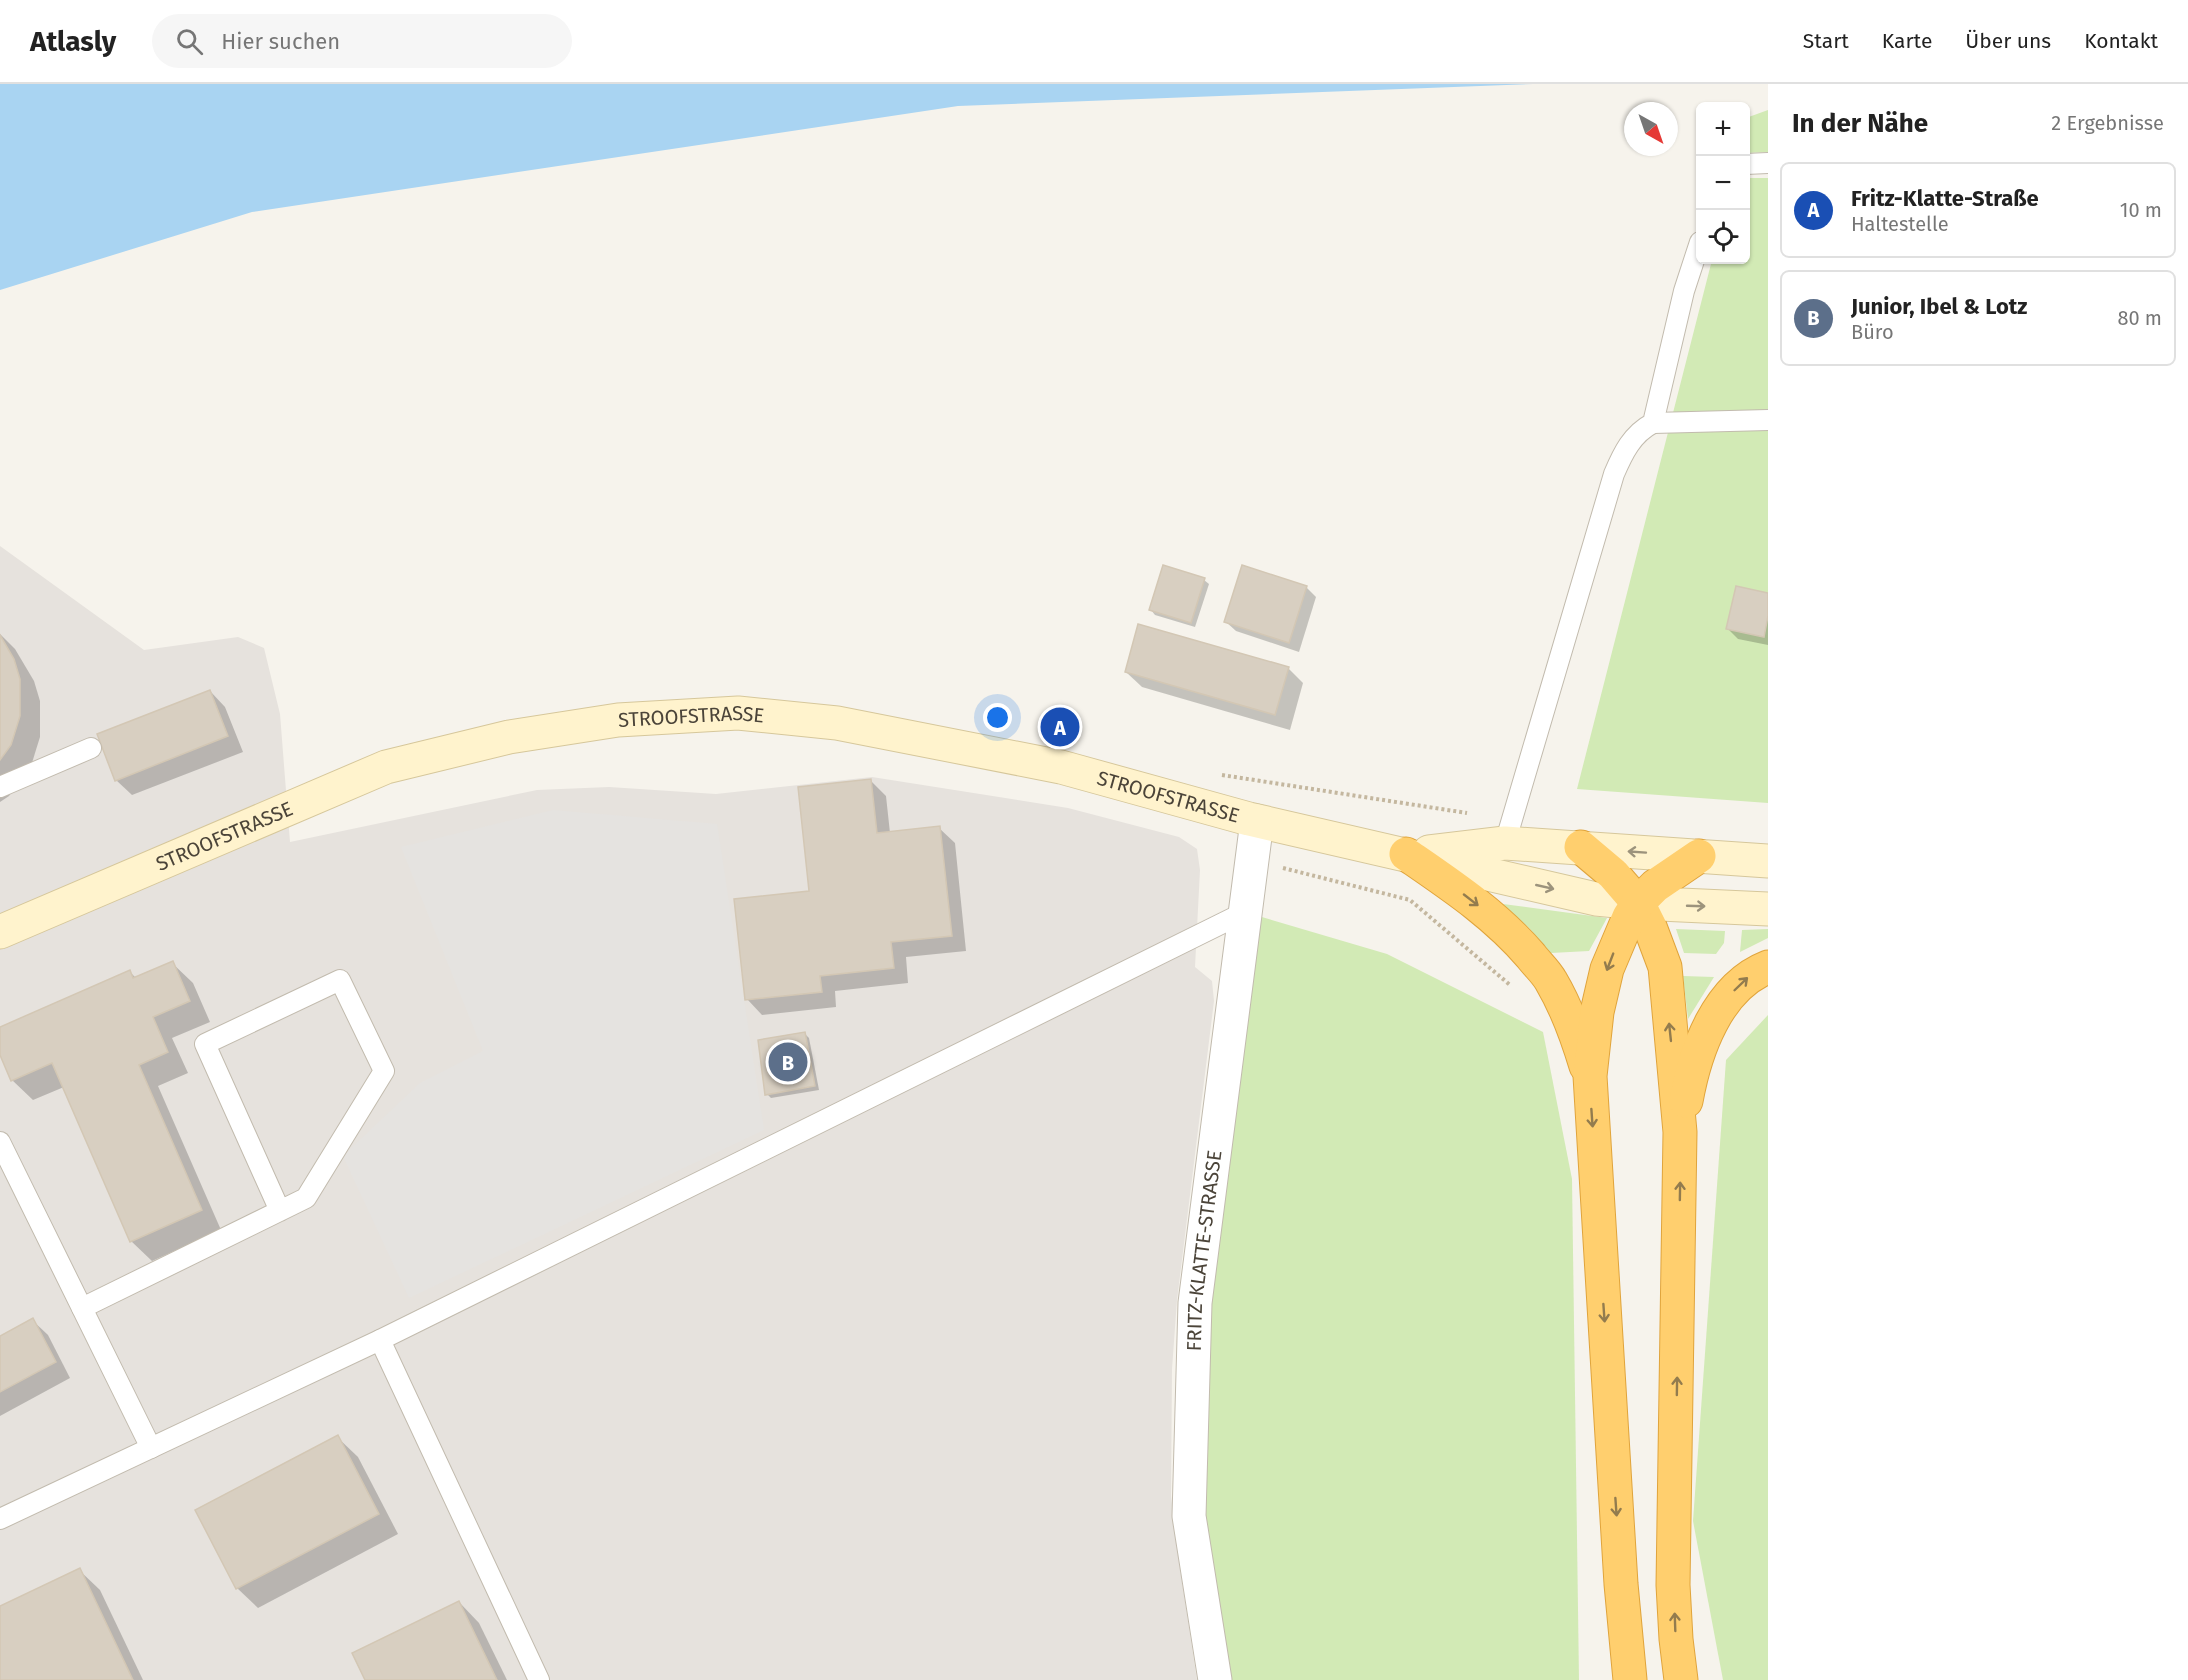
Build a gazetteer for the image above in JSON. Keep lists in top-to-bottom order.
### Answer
{
  "streets": {
    "street": ["STROOFSTRASSE", "FRITZ-KLATTE-STRASSE"]
  },
  "crossings": [
    ["STROOFSTRASSE", "FRITZ-KLATTE-STRASSE"]
  ],
  "north": "bottom right",
  "page": {
    "header": "Atlasly",
    "search": "Hier suchen",
    "nav": [
      "Start",
      "Karte",
      "Über uns",
      "Kontakt"
    ],
    "heading": ["In der Nähe", "2 Ergebnisse"],
    "map_buttons": ["+", "−"],
    "list": [
      {
        "mark": "A",
        "name": "Fritz-Klatte-Straße",
        "note": "Haltestelle",
        "value": "10 m"
      },
      {
        "mark": "B",
        "name": "Junior, Ibel & Lotz",
        "note": "Büro",
        "value": "80 m"
      }
    ],
    "pins": ["A", "B"]
  }
}
